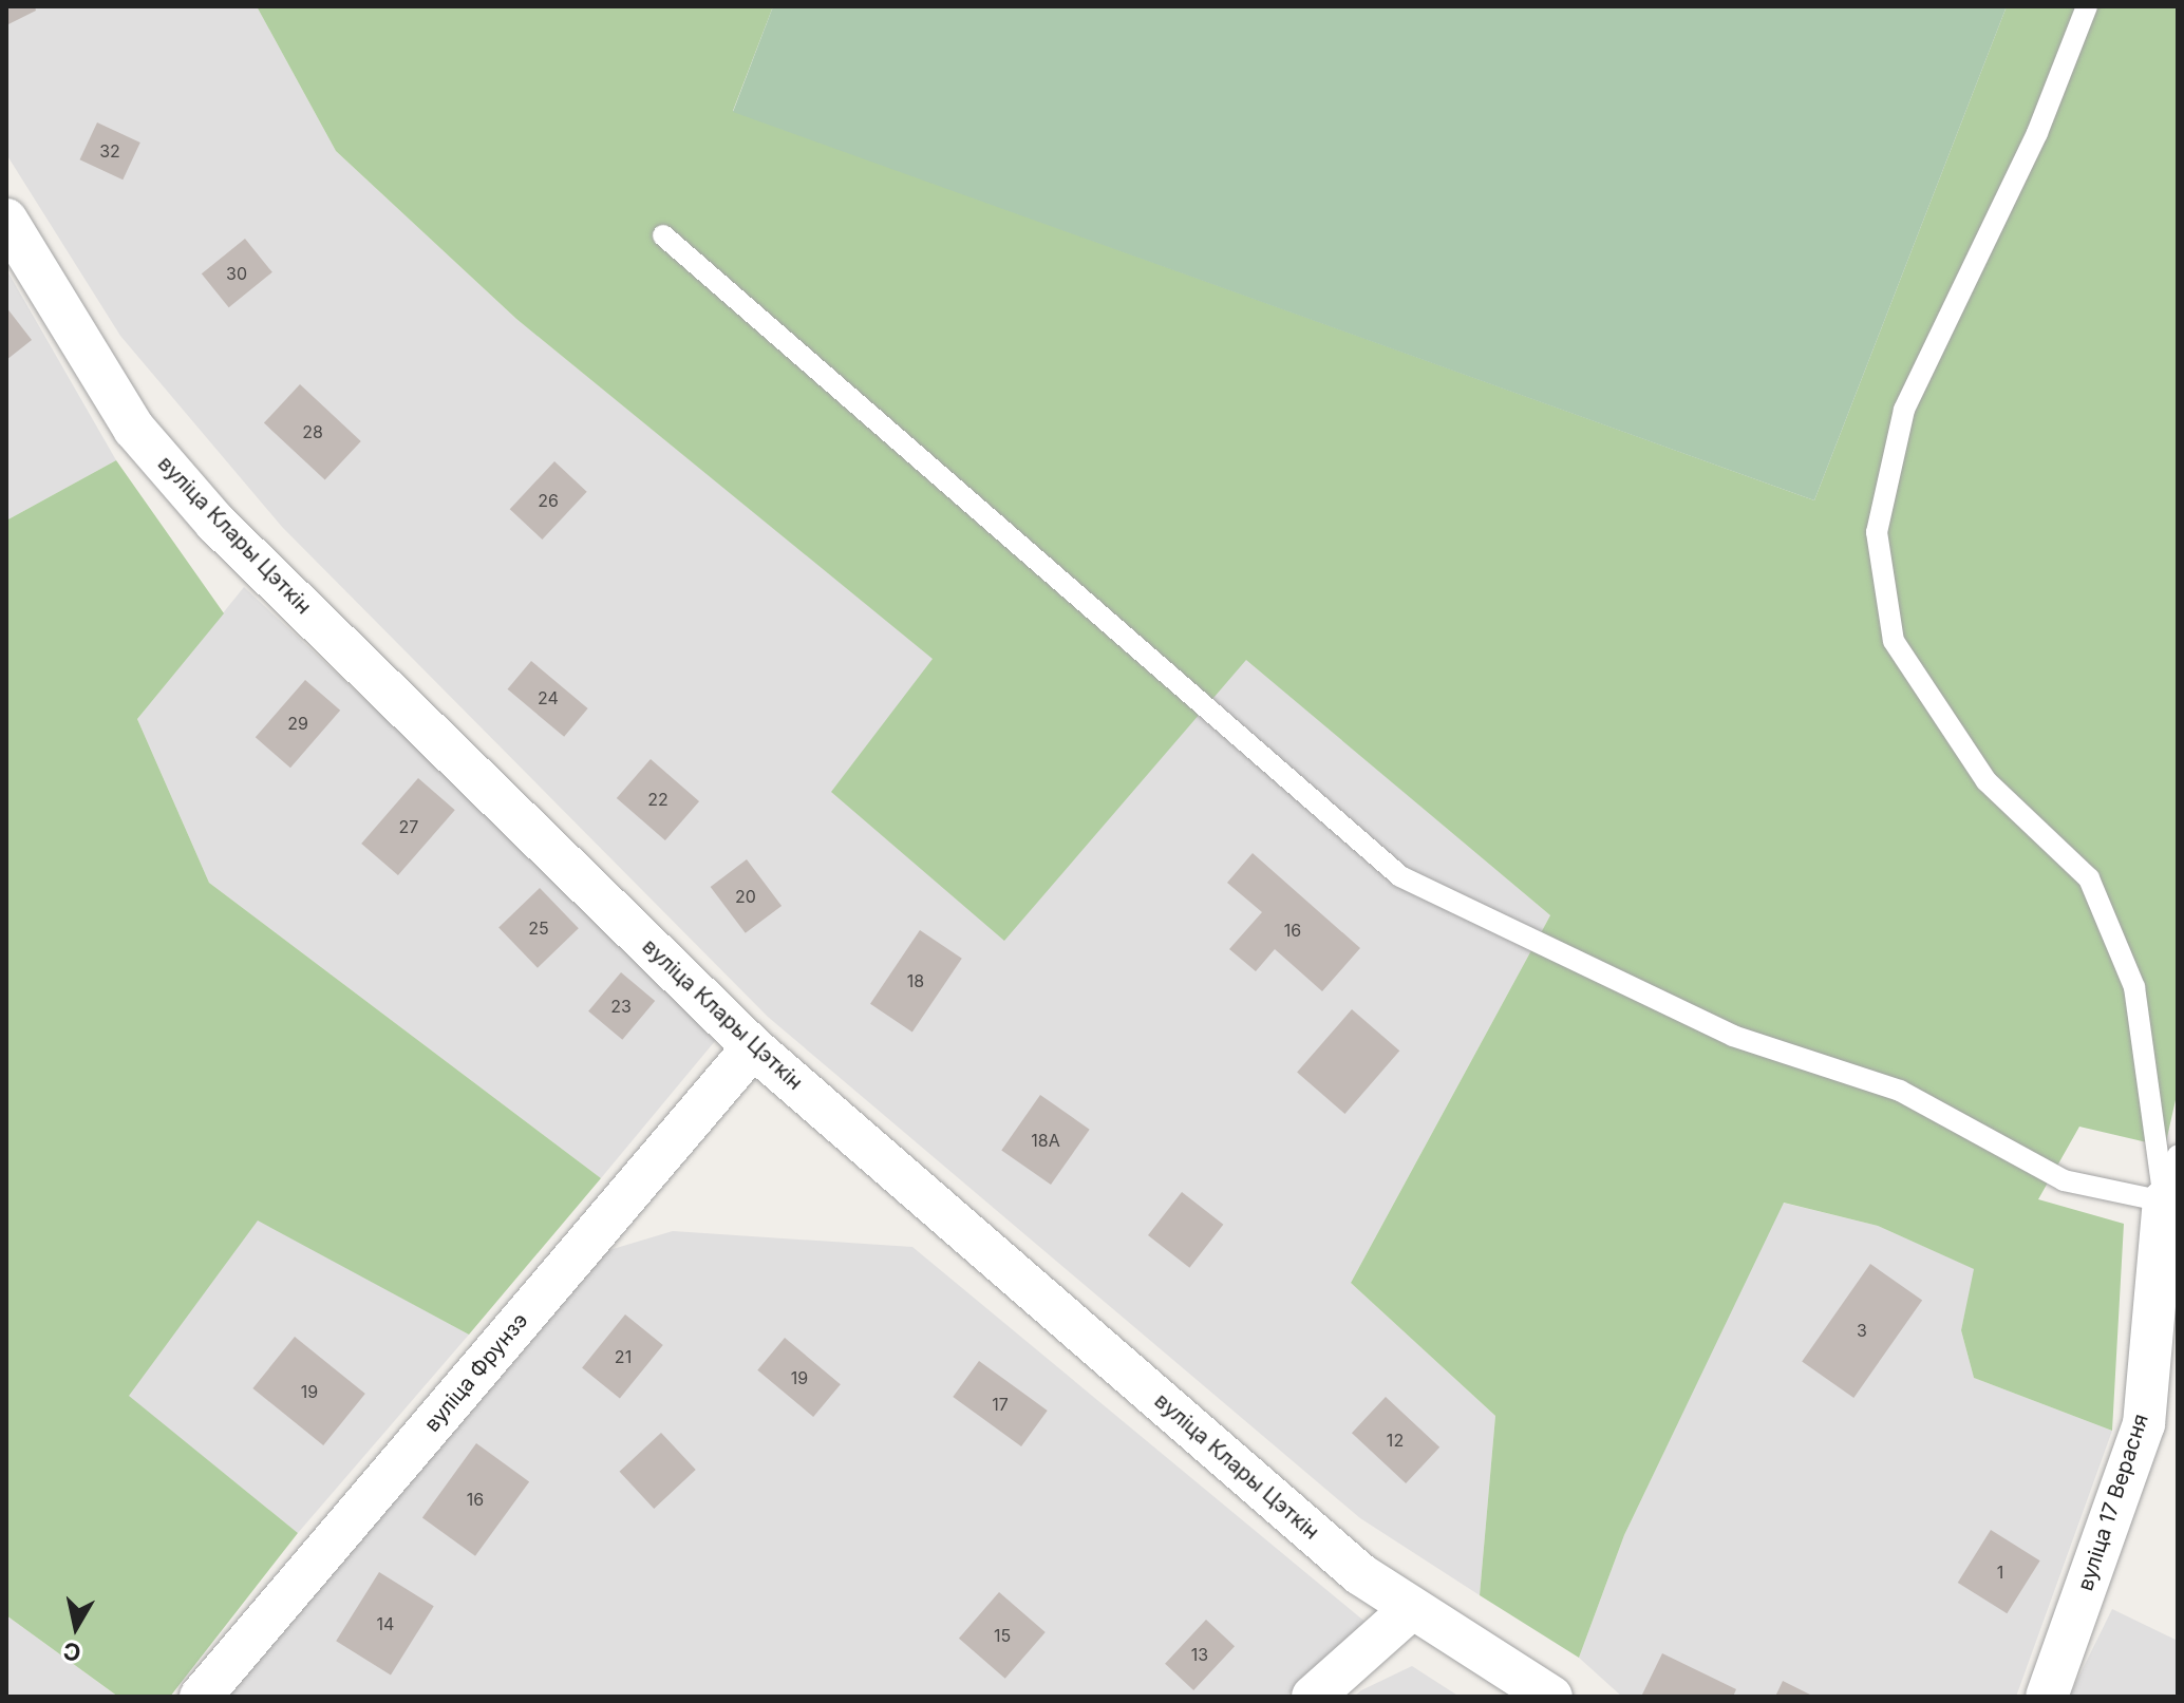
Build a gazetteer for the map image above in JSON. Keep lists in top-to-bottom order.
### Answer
{
  "streets": {
    "street": ["вуліца Клары Цэткін", "вуліца Фрунзэ", "вуліца 17 Верасня"]
  },
  "crossings": [
    ["вуліца Клары Цэткін", "вуліца Фрунзэ"]
  ],
  "house_numbers": [
    "32",
    "30",
    "28",
    "26",
    "24",
    "29",
    "22",
    "27",
    "20",
    "25",
    "16",
    "18",
    "23",
    "18А",
    "3",
    "21",
    "19",
    "19",
    "17",
    "12",
    "16",
    "1",
    "14",
    "15",
    "13"
  ],
  "north": "bottom"
}
